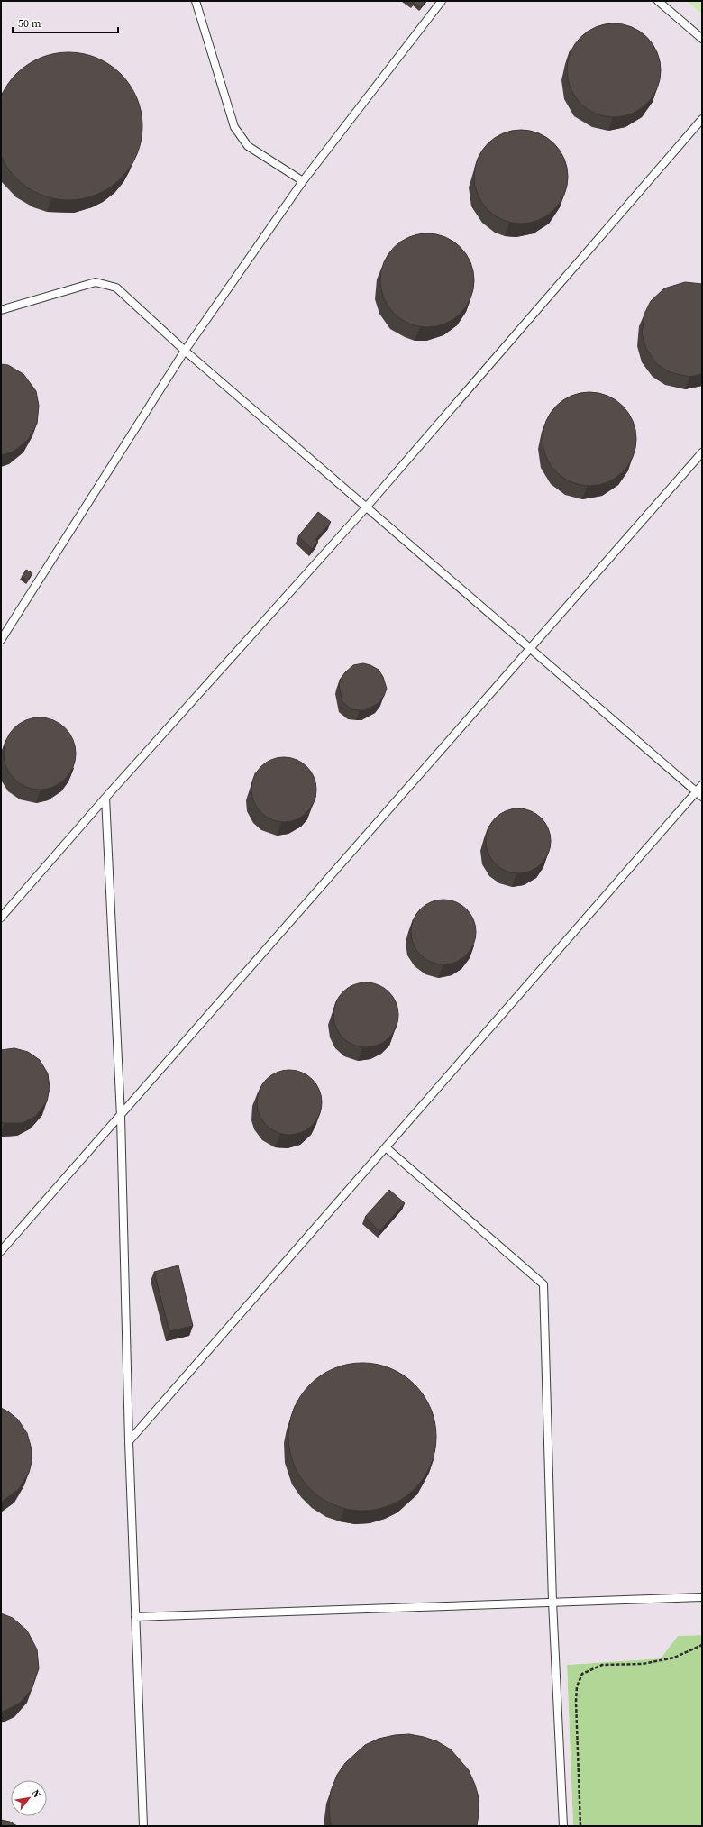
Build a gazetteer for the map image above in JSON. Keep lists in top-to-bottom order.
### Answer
{
  "scale_bar": "50 m",
  "north": "top right"
}
